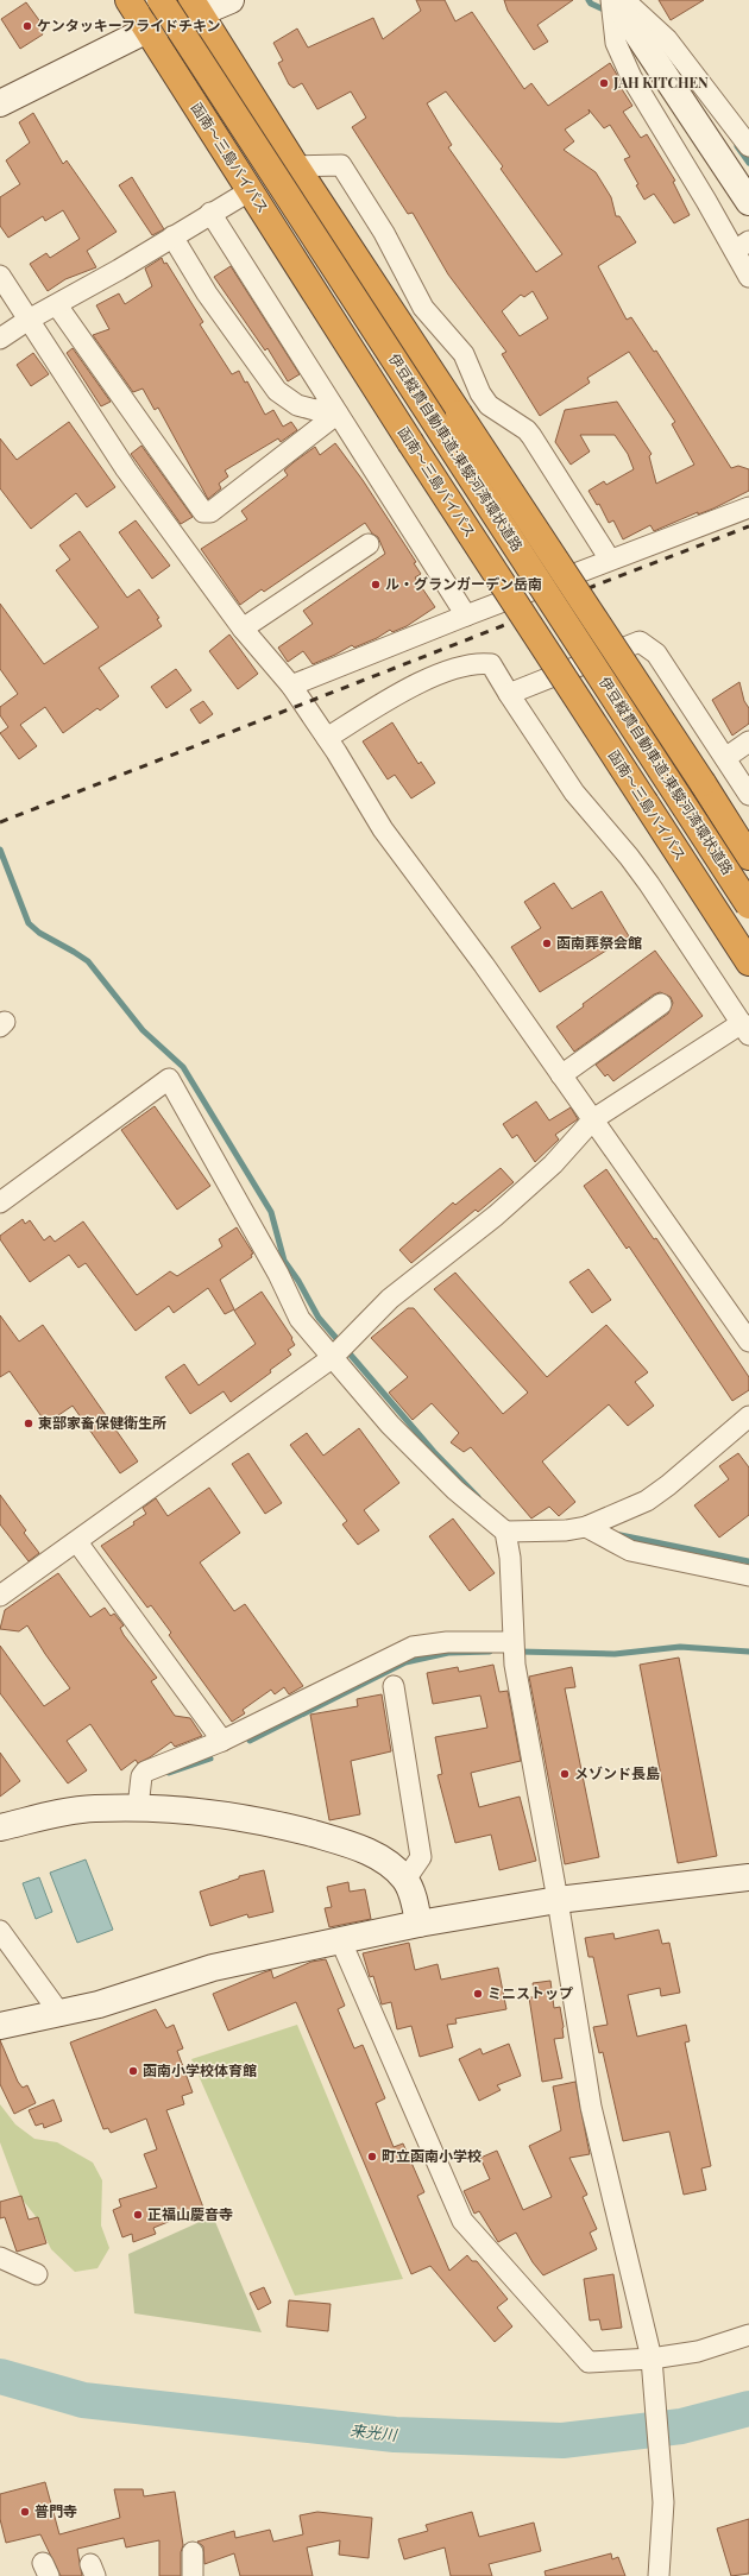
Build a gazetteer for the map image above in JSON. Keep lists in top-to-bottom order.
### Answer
{
  "streets": {
    "highway": ["函南～三島バイパス", "伊豆縦貫自動車道;東駿河湾環状道路"]
  },
  "water": ["来光川"],
  "places": [
    "ケンタッキーフライドチキン",
    "JAH KITCHEN",
    "ル・グランガーデン岳南",
    "函南葬祭会館",
    "東部家畜保健衛生所",
    "メゾンド長島",
    "ミニストップ",
    "函南小学校体育館",
    "町立函南小学校",
    "正福山慶音寺",
    "普門寺"
  ]
}
